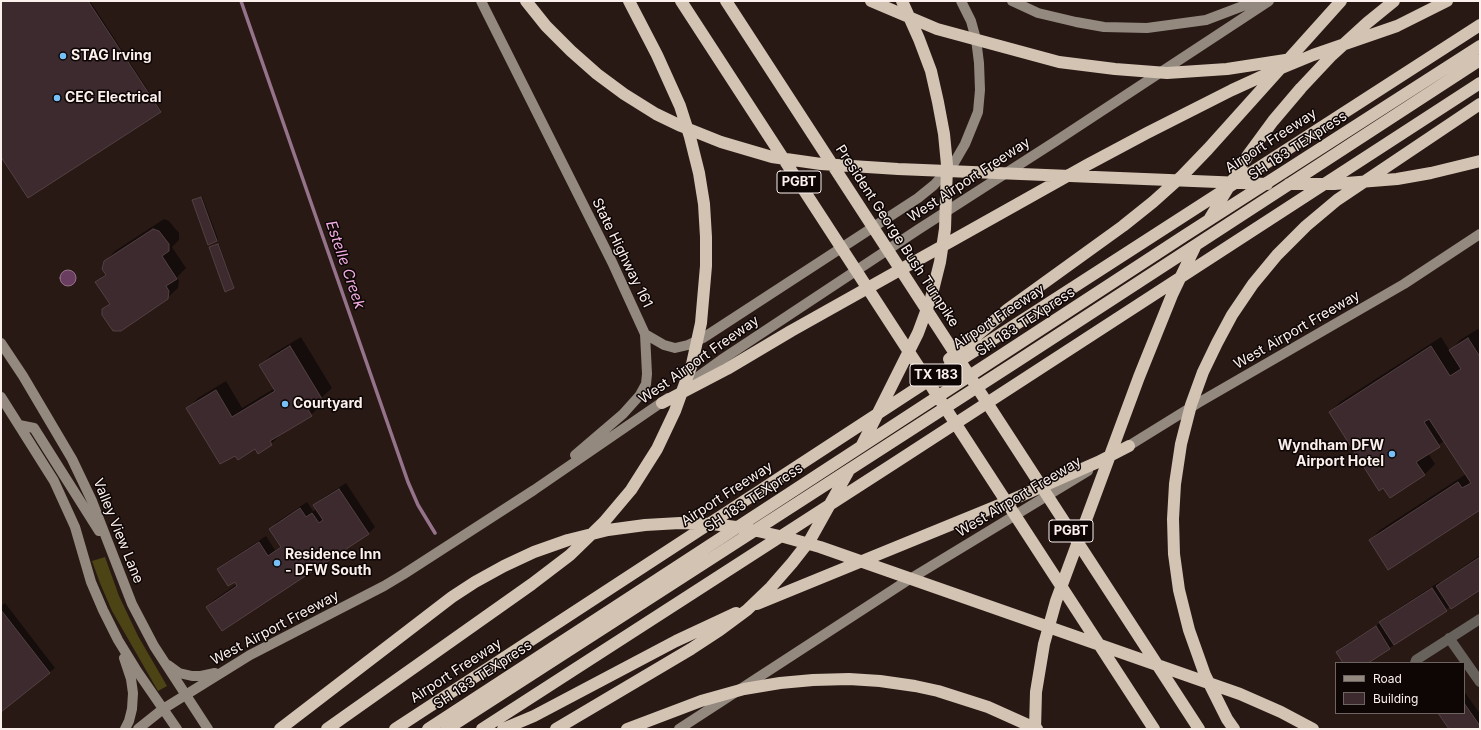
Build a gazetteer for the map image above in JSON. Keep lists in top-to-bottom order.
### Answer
{
  "streets": {
    "highway": [
      "Airport Freeway",
      "SH 183 TEXpress",
      "PGBT",
      "President George Bush Turnpike",
      "TX 183"
    ],
    "main road": ["West Airport Freeway", "State Highway 161", "Valley View Lane"]
  },
  "crossings": [
    ["West Airport Freeway", "State Highway 161"],
    ["West Airport Freeway", "Valley View Lane"]
  ],
  "water": ["Estelle Creek"],
  "places": [
    "STAG Irving",
    "CEC Electrical",
    "Courtyard",
    "Wyndham DFW Airport Hotel",
    "Residence Inn - DFW South"
  ],
  "legend": ["Road", "Building"]
}
